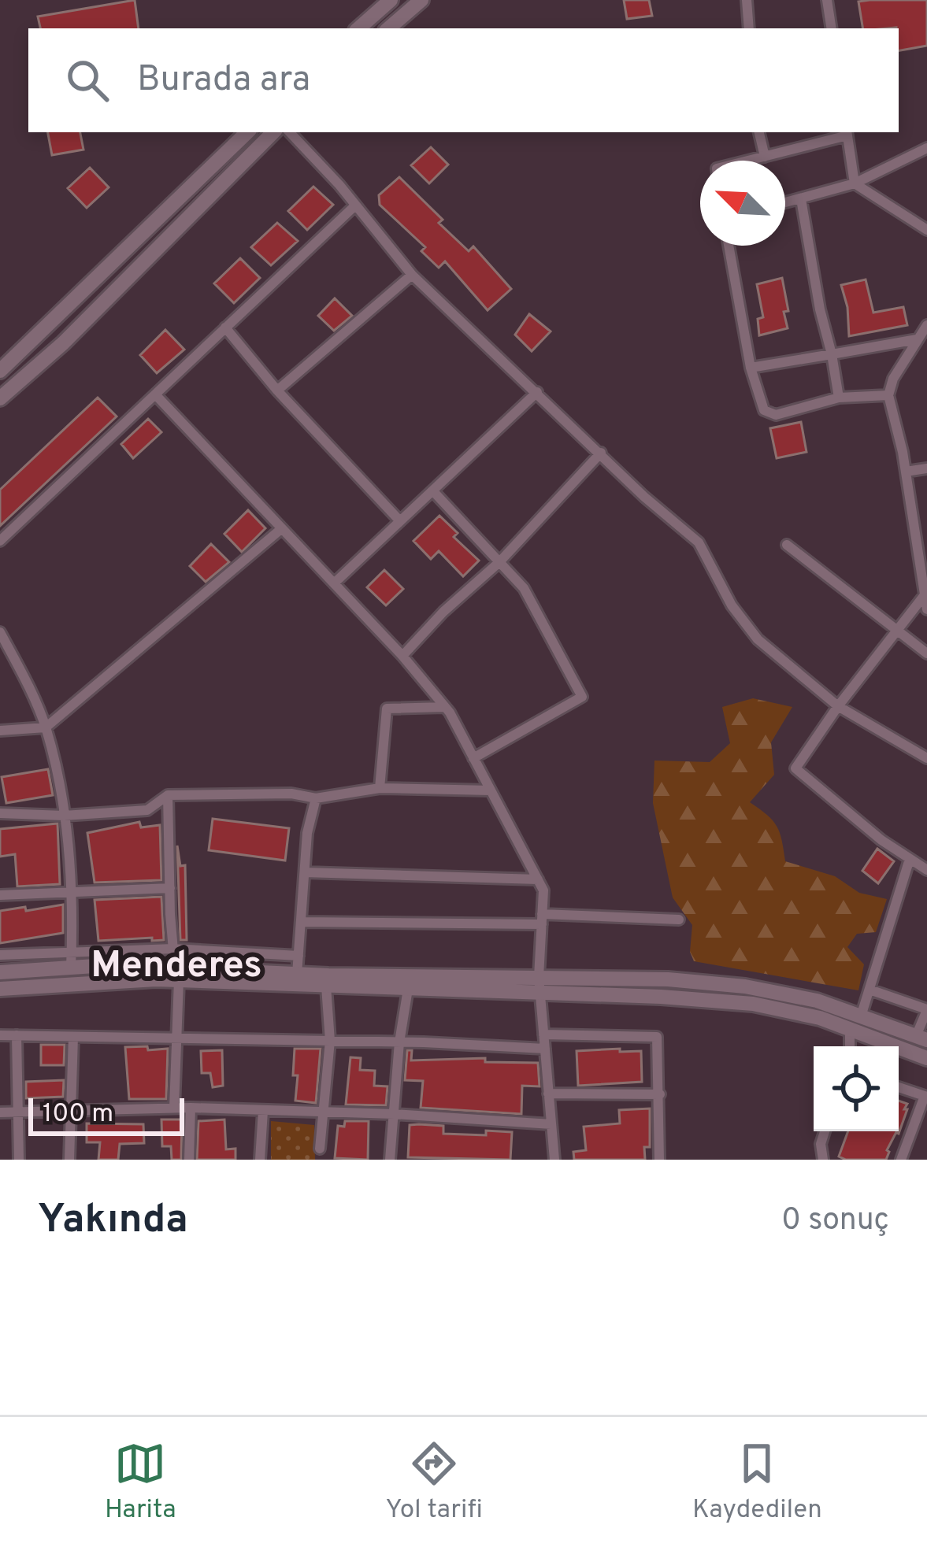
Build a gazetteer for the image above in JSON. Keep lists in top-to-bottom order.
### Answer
{
  "districts": ["Menderes"],
  "scale_bar": "100 m",
  "north": "top left",
  "page": {
    "search": "Burada ara",
    "scale": "100 m",
    "heading": ["Yakında", "0 sonuç"],
    "nav": ["Harita", "Yol tarifi", "Kaydedilen"]
  }
}
